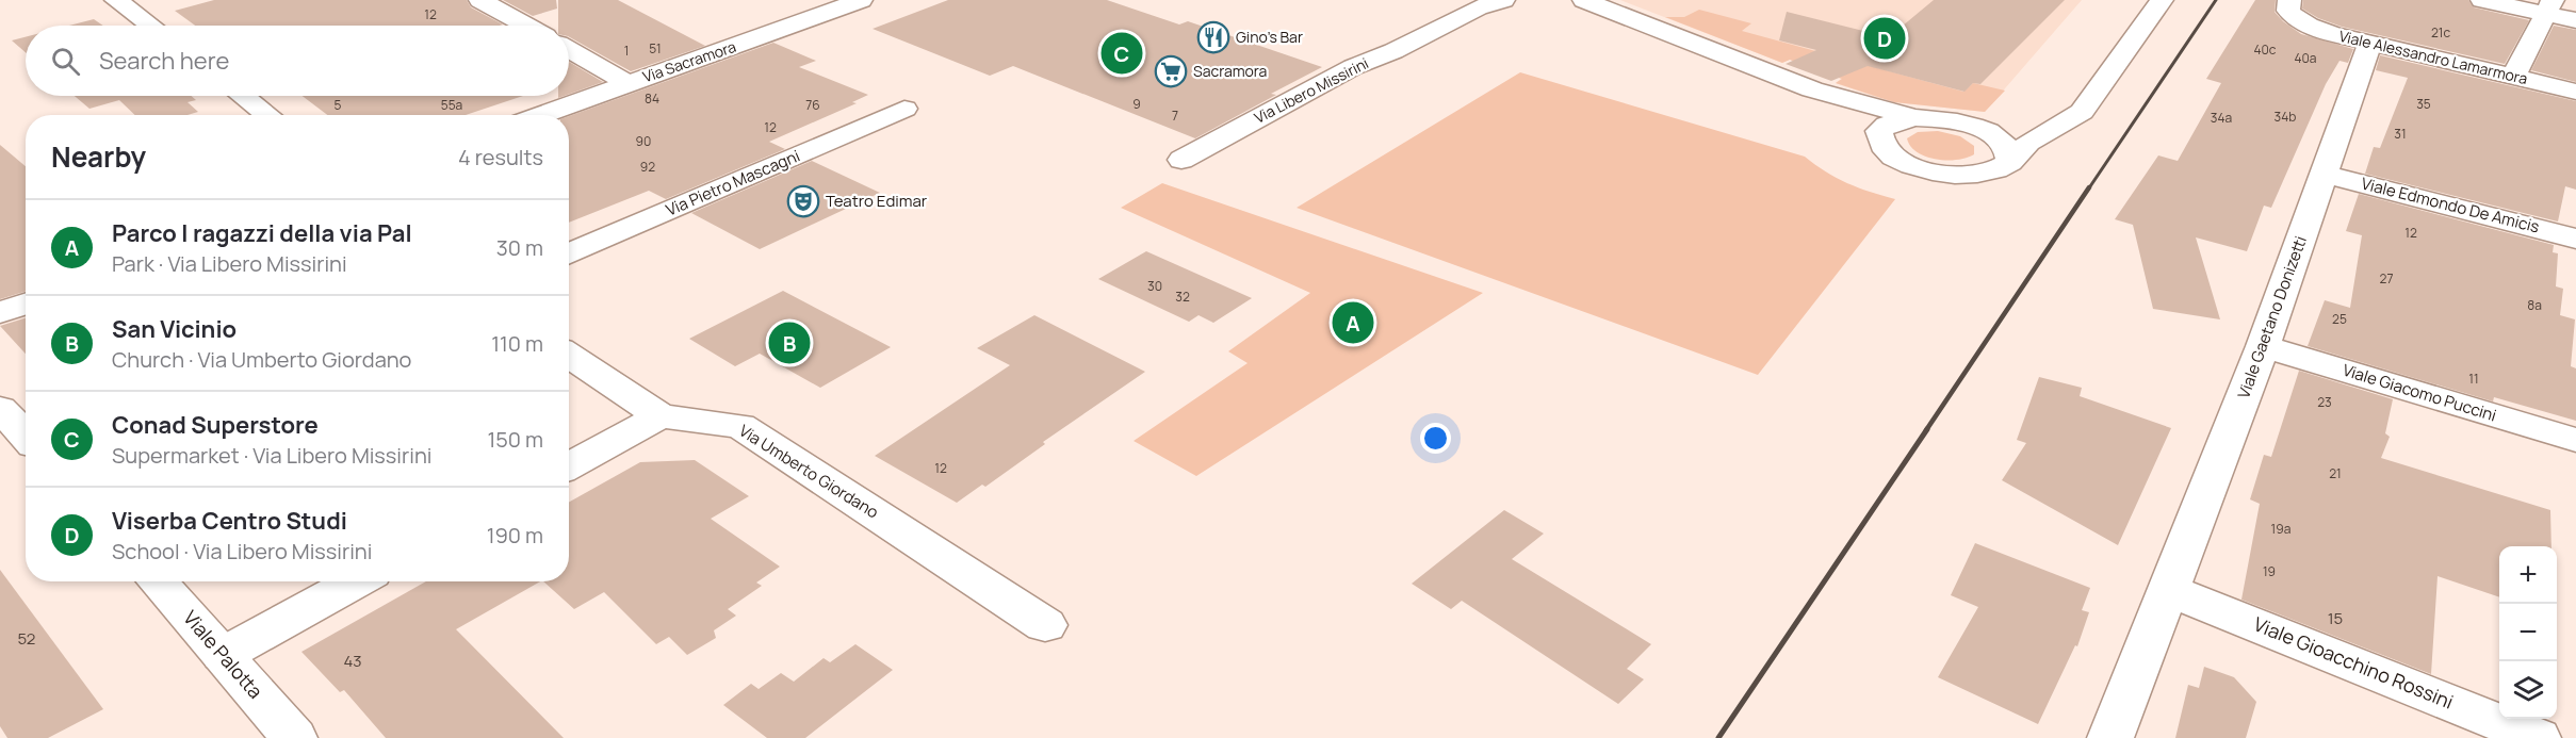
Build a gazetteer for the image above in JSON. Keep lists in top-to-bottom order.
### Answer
{
  "streets": {
    "street": [
      "Viale Alessandro Lamarmora",
      "Via Sacramora",
      "Via Libero Missirini",
      "Via Pietro Mascagni",
      "Viale Edmondo De Amicis",
      "Viale Gaetano Donizetti",
      "Viale Giacomo Puccini",
      "Via Umberto Giordano",
      "Viale Palotta",
      "Viale Gioacchino Rossini"
    ]
  },
  "crossings": [
    ["Viale Alessandro Lamarmora", "Viale Gaetano Donizetti"],
    ["Viale Edmondo De Amicis", "Viale Gaetano Donizetti"],
    ["Viale Gaetano Donizetti", "Viale Giacomo Puccini"],
    ["Viale Gaetano Donizetti", "Viale Gioacchino Rossini"]
  ],
  "places": {
    "restaurant": ["Gino's Bar"],
    "supermarket": ["Sacramora"],
    "theatre": ["Teatro Edimar"]
  },
  "house_numbers": [
    "12",
    "21c",
    "51",
    "40c",
    "1",
    "40a",
    "84",
    "9",
    "35",
    "5",
    "55a",
    "76",
    "7",
    "34b",
    "34a",
    "12",
    "31",
    "90",
    "92",
    "12",
    "27",
    "30",
    "32",
    "8a",
    "25",
    "11",
    "23",
    "12",
    "21",
    "19a",
    "19",
    "15",
    "52",
    "43"
  ],
  "page": {
    "pins": [
      "D",
      "C",
      "A",
      "B"
    ],
    "search": "Search here",
    "heading": ["Nearby", "4 results"],
    "list": [
      {
        "mark": "A",
        "name": "Parco I ragazzi della via Pal",
        "note": "Park · Via Libero Missirini",
        "value": "30 m"
      },
      {
        "mark": "B",
        "name": "San Vicinio",
        "note": "Church · Via Umberto Giordano",
        "value": "110 m"
      },
      {
        "mark": "C",
        "name": "Conad Superstore",
        "note": "Supermarket · Via Libero Missirini",
        "value": "150 m"
      },
      {
        "mark": "D",
        "name": "Viserba Centro Studi",
        "note": "School · Via Libero Missirini",
        "value": "190 m"
      }
    ],
    "map_buttons": ["+", "−"]
  }
}
